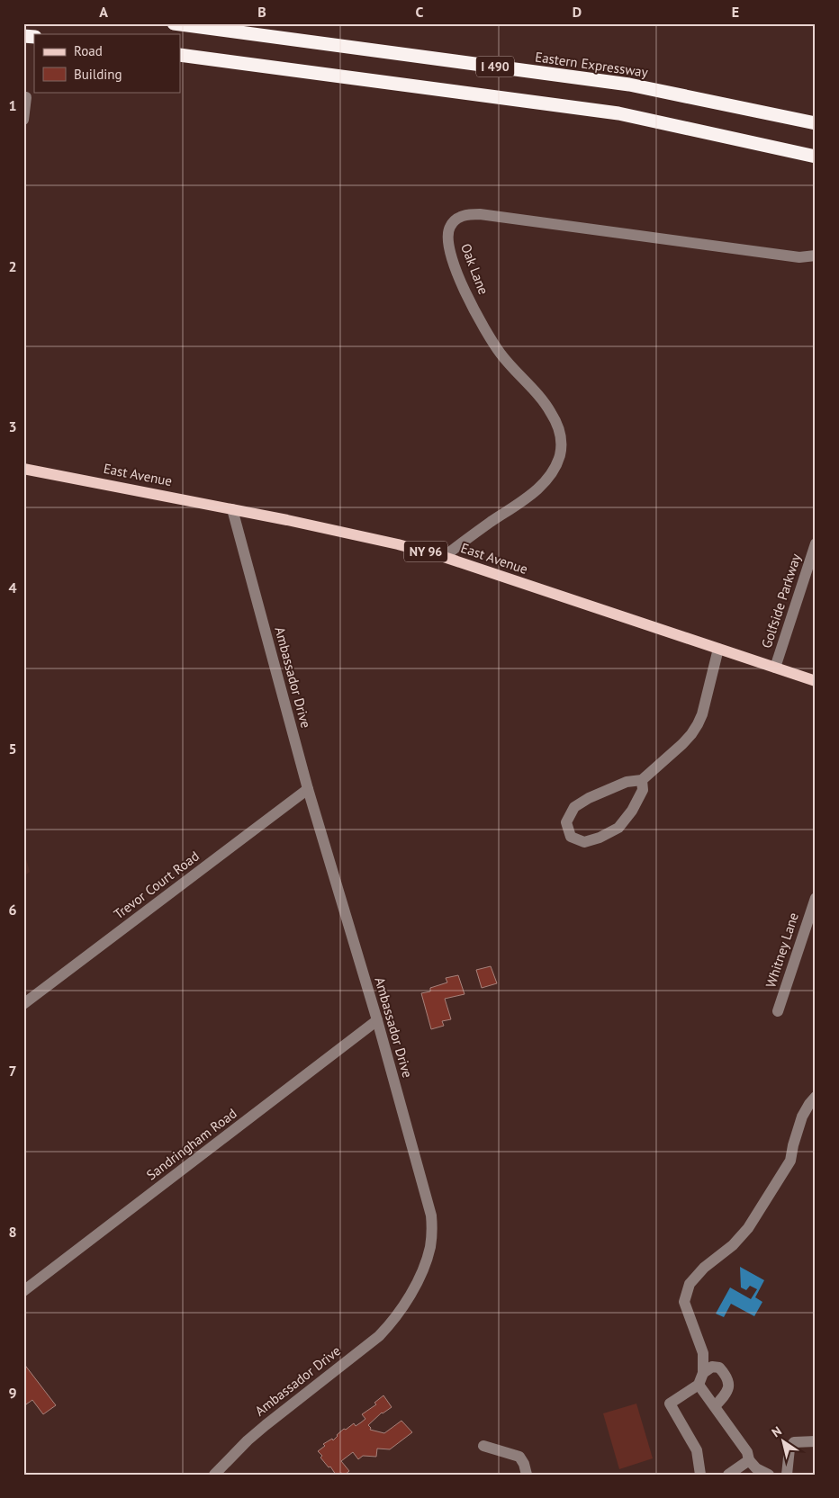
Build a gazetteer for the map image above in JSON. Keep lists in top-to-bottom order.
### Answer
{
  "streets": {
    "highway": ["Eastern Expressway", "I 490"],
    "main road": ["East Avenue", "NY 96"],
    "street": [
      "Oak Lane",
      "Golfside Parkway",
      "Ambassador Drive",
      "Trevor Court Road",
      "Whitney Lane",
      "Sandringham Road"
    ]
  },
  "crossings": [
    ["Oak Lane", "East Avenue"],
    ["East Avenue", "Golfside Parkway"],
    ["East Avenue", "Ambassador Drive"],
    ["Ambassador Drive", "Trevor Court Road"],
    ["Ambassador Drive", "Sandringham Road"]
  ],
  "legend": ["Road", "Building"],
  "north": "top left",
  "grid": {
    "columns": [
      "A",
      "B",
      "C",
      "D",
      "E"
    ],
    "rows": [
      "1",
      "2",
      "3",
      "4",
      "5",
      "6",
      "7",
      "8",
      "9"
    ]
  }
}
